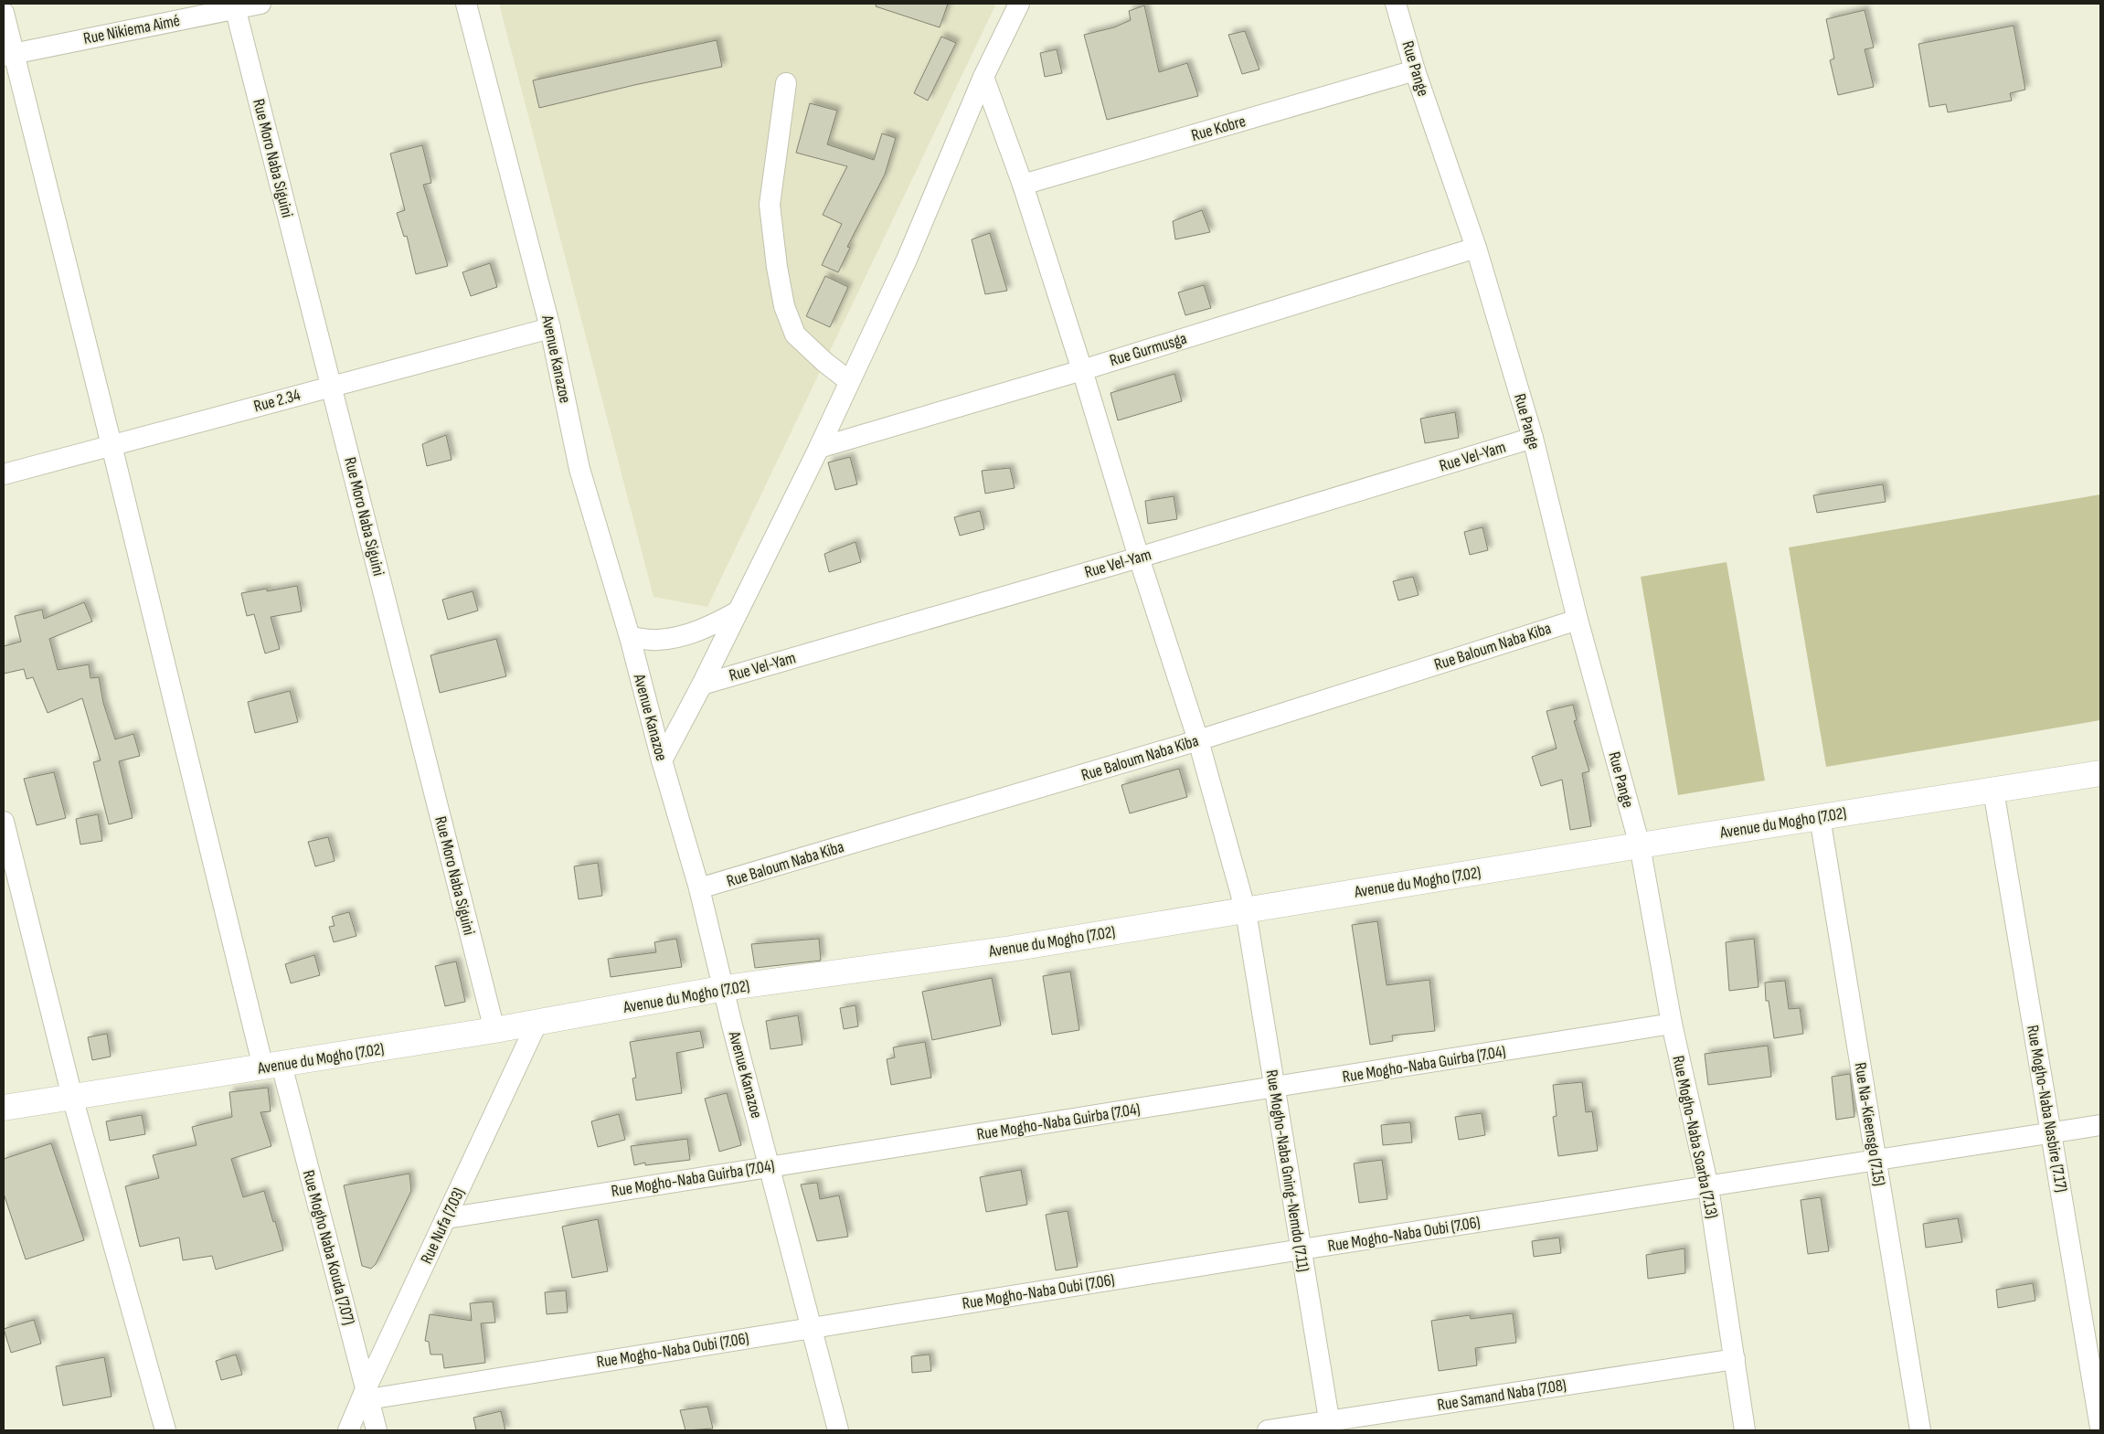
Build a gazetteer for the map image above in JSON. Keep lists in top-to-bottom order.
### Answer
{
  "streets": {
    "main road": ["Avenue du Mogho (7.02)"],
    "street": [
      "Rue Nikiema Aimé",
      "Rue Pange",
      "Rue Kobre",
      "Rue Moro Naba Siguini",
      "Rue Gurmusga",
      "Avenue Kanazoe",
      "Rue 2.34",
      "Rue Vel-Yam",
      "Rue Baloum Naba Kiba",
      "Rue Mogho-Naba Guirba (7.04)",
      "Rue Mogho-Naba Nasbire (7.17)",
      "Rue Na-Kieensgo (7.15)",
      "Rue Mogho-Naba Soarba (7.13)",
      "Rue Mogho-Naba Gning-Nemdo (7.11)",
      "Rue Nufa (7.03)",
      "Rue Mogho-Naba Oubi (7.06)",
      "Rue Mogho Naba Kouda (7.07)",
      "Rue Samand Naba (7.08)"
    ]
  },
  "crossings": [
    ["Rue Nikiema Aimé", "Rue Moro Naba Siguini"],
    ["Rue Nikiema Aimé", "Rue Mogho Naba Kouda (7.07)"],
    ["Rue Pange", "Rue Kobre"],
    ["Rue Pange", "Rue Gurmusga"],
    ["Rue Pange", "Rue Vel-Yam"],
    ["Rue Pange", "Rue Baloum Naba Kiba"],
    ["Rue Pange", "Avenue du Mogho (7.02)"],
    ["Rue Pange", "Rue Mogho-Naba Soarba (7.13)"],
    ["Rue Kobre", "Rue Mogho-Naba Gning-Nemdo (7.11)"],
    ["Rue Moro Naba Siguini", "Rue 2.34"],
    ["Rue Moro Naba Siguini", "Avenue du Mogho (7.02)"],
    ["Rue Gurmusga", "Rue Mogho-Naba Gning-Nemdo (7.11)"],
    ["Avenue Kanazoe", "Rue 2.34"],
    ["Avenue Kanazoe", "Rue Baloum Naba Kiba"],
    ["Avenue Kanazoe", "Avenue du Mogho (7.02)"],
    ["Avenue Kanazoe", "Rue Mogho-Naba Guirba (7.04)"],
    ["Avenue Kanazoe", "Rue Mogho-Naba Oubi (7.06)"],
    ["Rue 2.34", "Rue Mogho Naba Kouda (7.07)"],
    ["Rue Vel-Yam", "Rue Mogho-Naba Gning-Nemdo (7.11)"],
    ["Rue Baloum Naba Kiba", "Rue Mogho-Naba Gning-Nemdo (7.11)"],
    ["Avenue du Mogho (7.02)", "Rue Mogho-Naba Nasbire (7.17)"],
    ["Avenue du Mogho (7.02)", "Rue Na-Kieensgo (7.15)"],
    ["Avenue du Mogho (7.02)", "Rue Mogho-Naba Soarba (7.13)"],
    ["Avenue du Mogho (7.02)", "Rue Mogho-Naba Gning-Nemdo (7.11)"],
    ["Avenue du Mogho (7.02)", "Rue Nufa (7.03)"],
    ["Avenue du Mogho (7.02)", "Rue Mogho Naba Kouda (7.07)"],
    ["Rue Mogho-Naba Guirba (7.04)", "Rue Mogho-Naba Soarba (7.13)"],
    ["Rue Mogho-Naba Guirba (7.04)", "Rue Mogho-Naba Gning-Nemdo (7.11)"],
    ["Rue Mogho-Naba Guirba (7.04)", "Rue Nufa (7.03)"],
    ["Rue Mogho-Naba Nasbire (7.17)", "Rue Mogho-Naba Oubi (7.06)"],
    ["Rue Na-Kieensgo (7.15)", "Rue Mogho-Naba Oubi (7.06)"],
    ["Rue Mogho-Naba Soarba (7.13)", "Rue Mogho-Naba Oubi (7.06)"],
    ["Rue Mogho-Naba Soarba (7.13)", "Rue Samand Naba (7.08)"],
    ["Rue Mogho-Naba Gning-Nemdo (7.11)", "Rue Mogho-Naba Oubi (7.06)"],
    ["Rue Mogho-Naba Gning-Nemdo (7.11)", "Rue Samand Naba (7.08)"],
    ["Rue Nufa (7.03)", "Rue Mogho-Naba Oubi (7.06)"],
    ["Rue Nufa (7.03)", "Rue Mogho Naba Kouda (7.07)"],
    ["Rue Mogho-Naba Oubi (7.06)", "Rue Mogho Naba Kouda (7.07)"]
  ]
}
